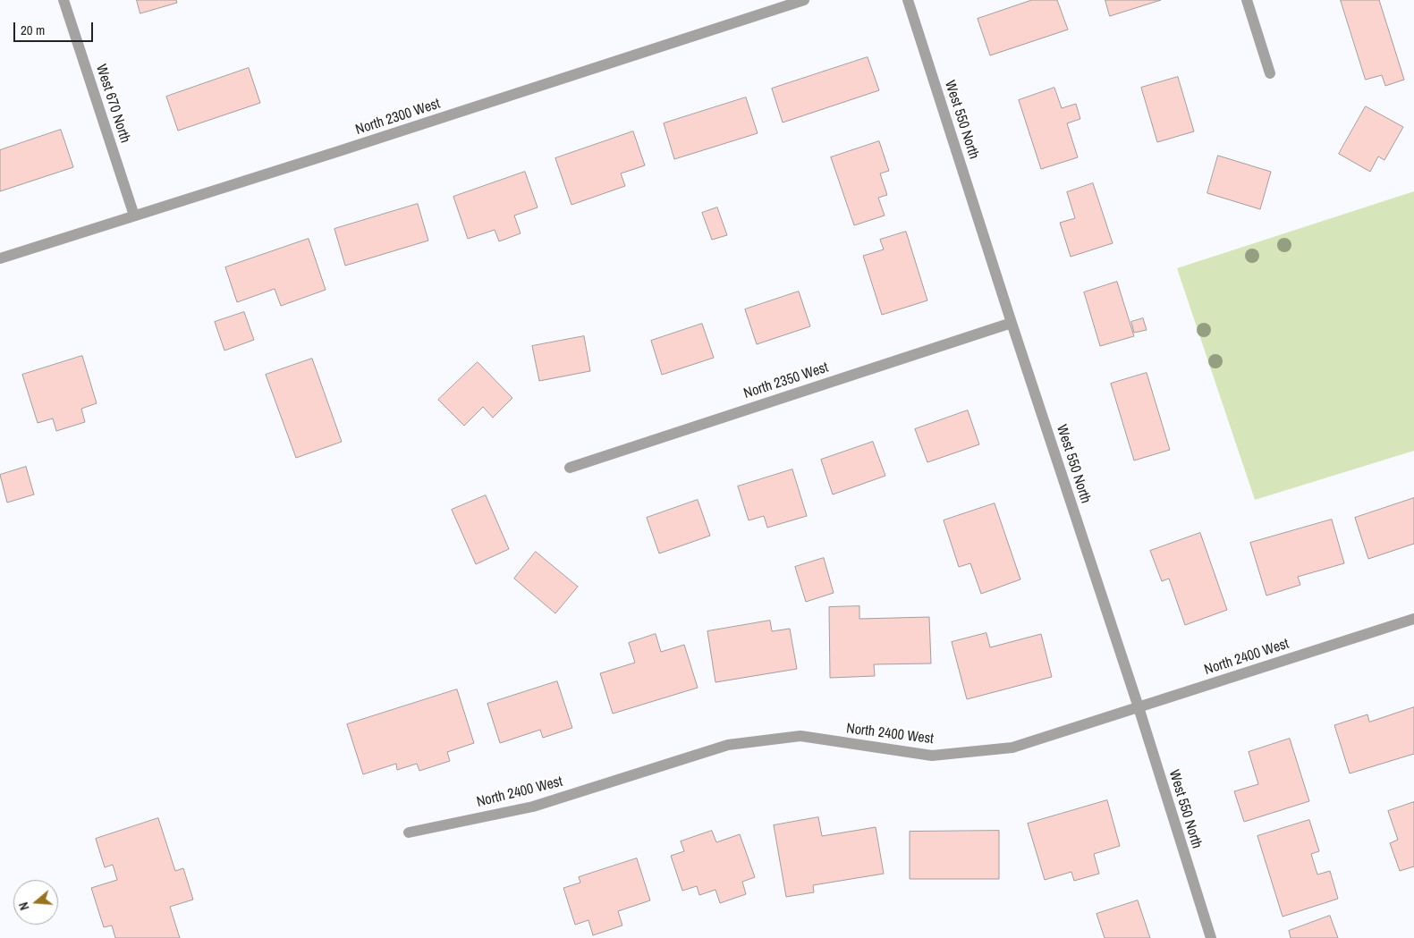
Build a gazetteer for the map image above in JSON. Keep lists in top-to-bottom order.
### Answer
{
  "streets": {
    "street": [
      "West 670 North",
      "North 2300 West",
      "West 550 North",
      "North 2350 West",
      "North 2400 West"
    ]
  },
  "crossings": [
    ["West 670 North", "North 2300 West"],
    ["West 550 North", "North 2350 West"],
    ["West 550 North", "North 2400 West"]
  ],
  "scale_bar": "20 m",
  "north": "left"
}
